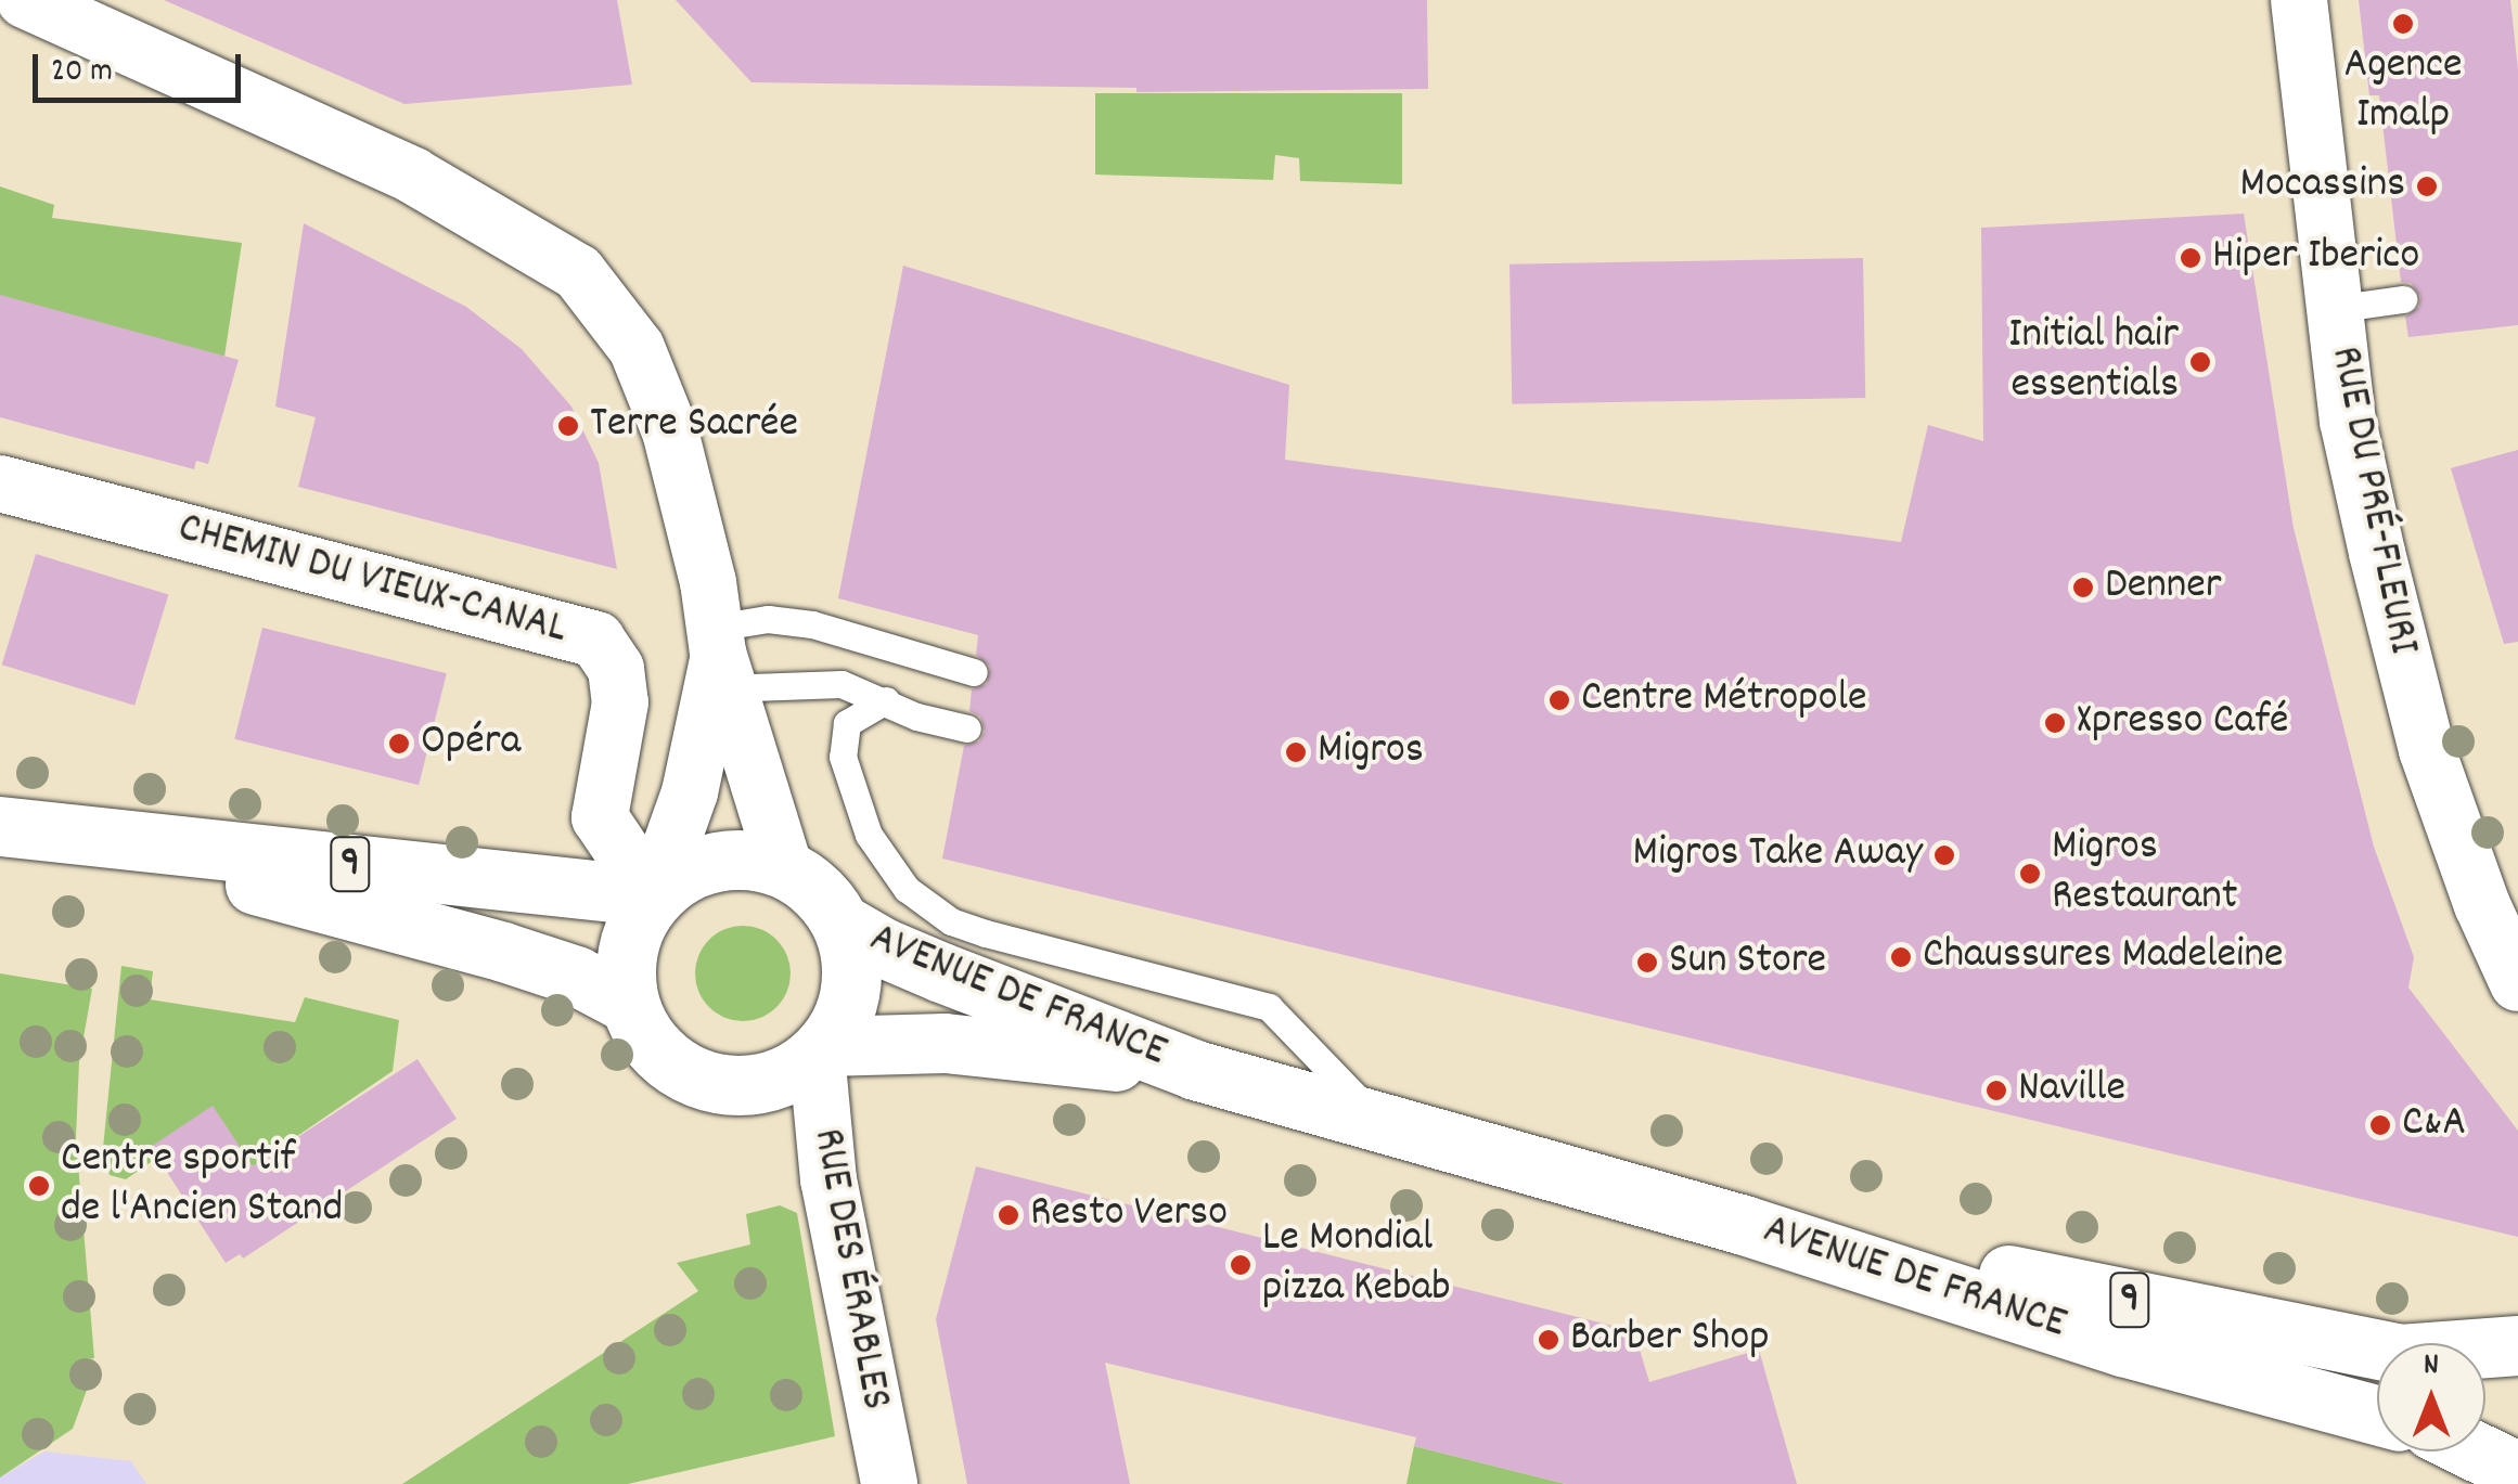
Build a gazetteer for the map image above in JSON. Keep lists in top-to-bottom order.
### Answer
{
  "streets": {
    "main road": ["9", "AVENUE DE FRANCE"],
    "street": ["RUE DU PRÉ-FLEURI", "CHEMIN DU VIEUX-CANAL", "RUE DES ÉRABLES"]
  },
  "crossings": [
    ["CHEMIN DU VIEUX-CANAL", "9"],
    ["CHEMIN DU VIEUX-CANAL", "AVENUE DE FRANCE"],
    ["CHEMIN DU VIEUX-CANAL", "RUE DES ÉRABLES"],
    ["9", "AVENUE DE FRANCE"],
    ["9", "RUE DES ÉRABLES"],
    ["AVENUE DE FRANCE", "RUE DES ÉRABLES"]
  ],
  "places": [
    "Agence Imalp",
    "Mocassins",
    "Hiper Iberico",
    "Initial hair essentials",
    "Terre Sacrée",
    "Denner",
    "Centre Métropole",
    "Xpresso Café",
    "Opéra",
    "Migros",
    "Migros Take Away",
    "Migros Restaurant",
    "Chaussures Madeleine",
    "Sun Store",
    "Naville",
    "C&A",
    "Centre sportif de l'Ancien Stand",
    "Resto Verso",
    "Le Mondial pizza Kebab",
    "Barber Shop"
  ],
  "scale_bar": "20 m",
  "north": "top"
}
